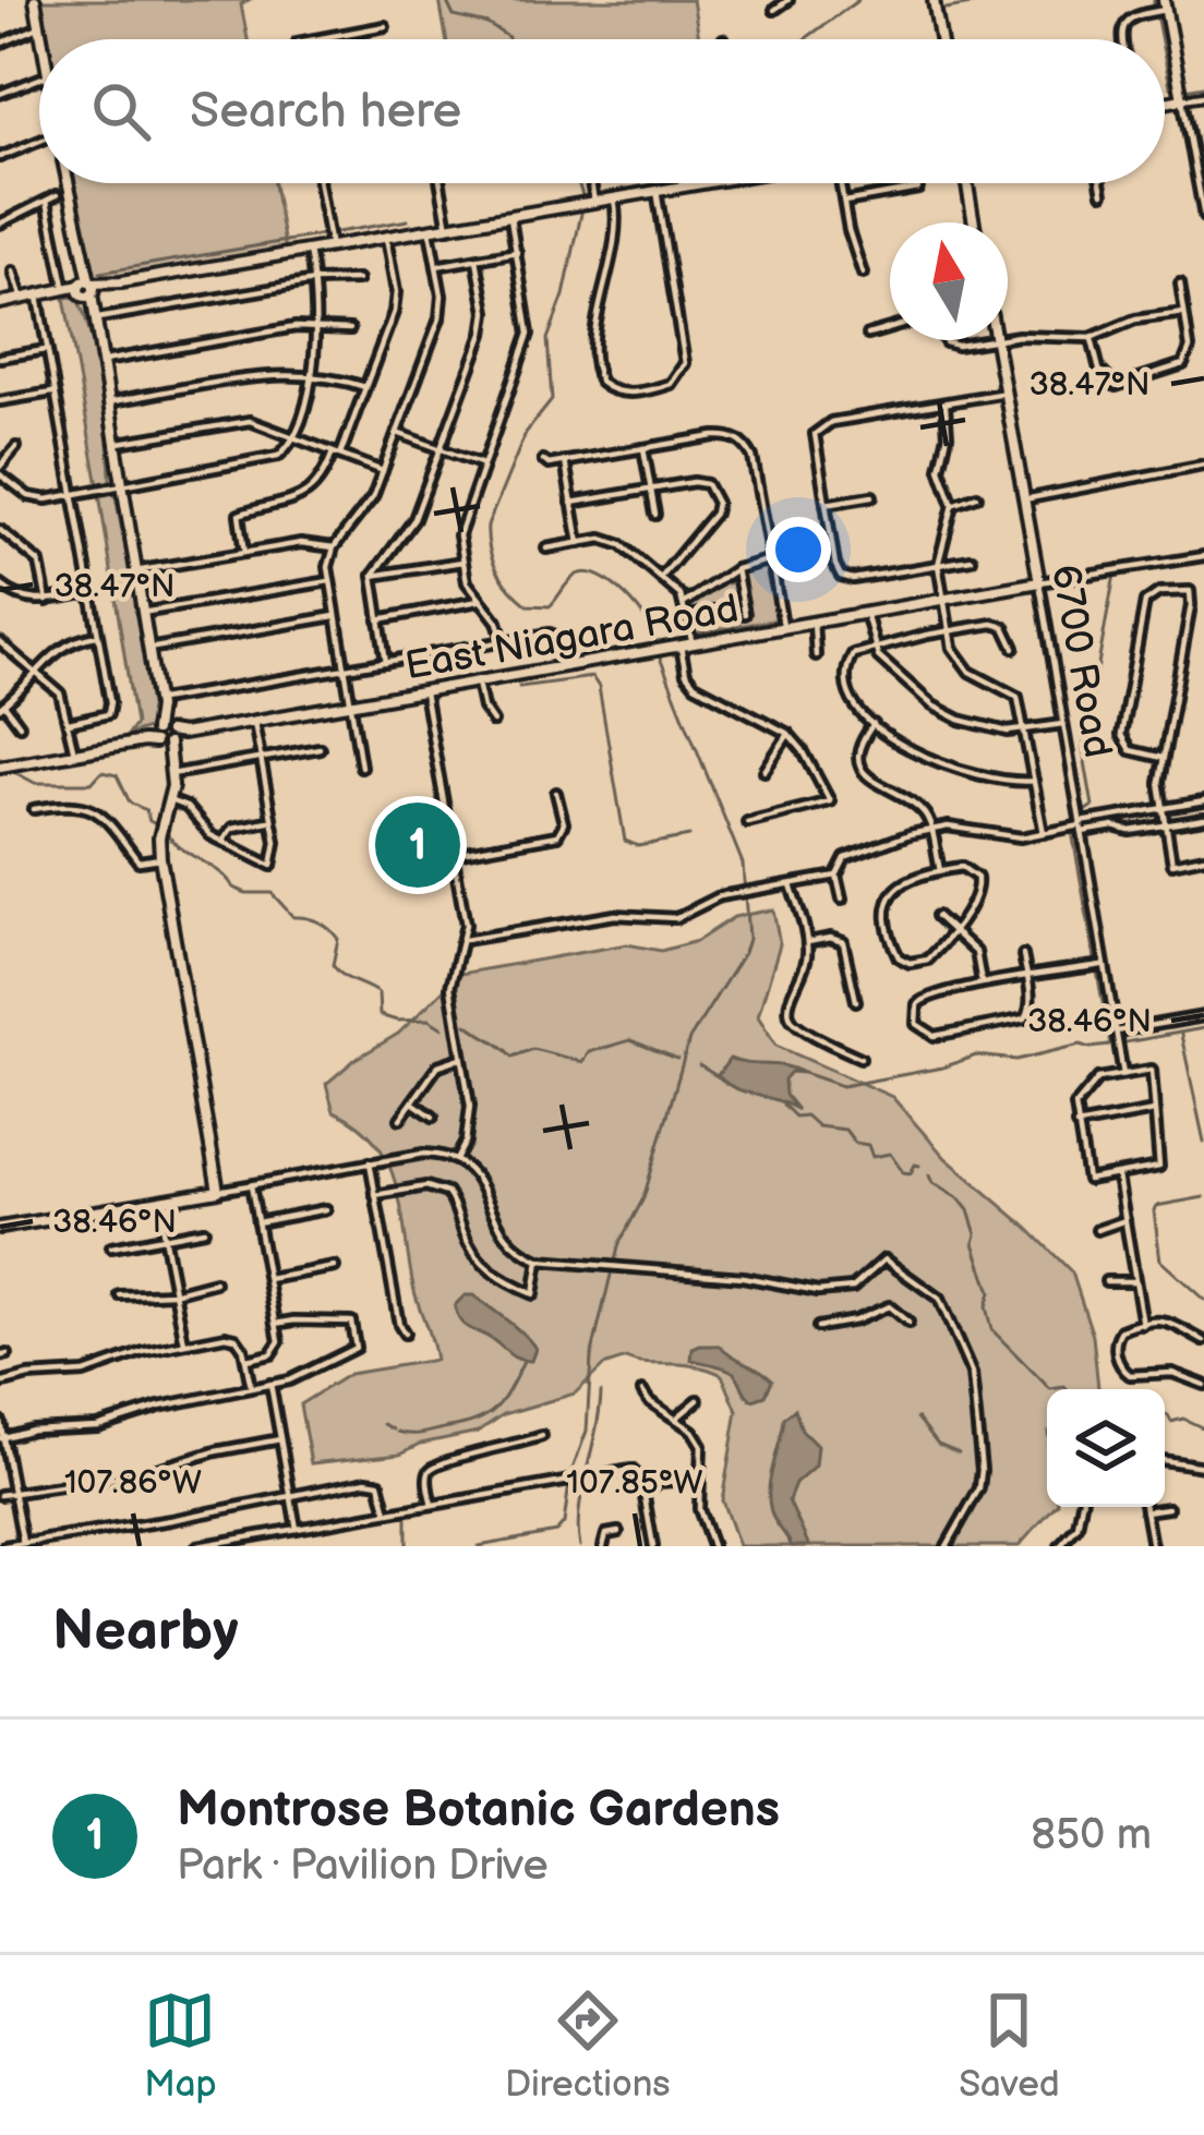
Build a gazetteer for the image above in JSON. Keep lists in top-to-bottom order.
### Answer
{
  "streets": {
    "street": ["East Niagara Road", "6700 Road"]
  },
  "crossings": [
    ["East Niagara Road", "6700 Road"]
  ],
  "north": "top",
  "page": {
    "search": "Search here",
    "pins": "1",
    "heading": "Nearby",
    "list": [
      {
        "mark": "1",
        "name": "Montrose Botanic Gardens",
        "note": "Park · Pavilion Drive",
        "value": "850 m"
      }
    ],
    "nav": ["Map", "Directions", "Saved"]
  },
  "coordinates": [
    "38.47°N",
    "38.46°N",
    "107.86°W",
    "107.85°W"
  ]
}
